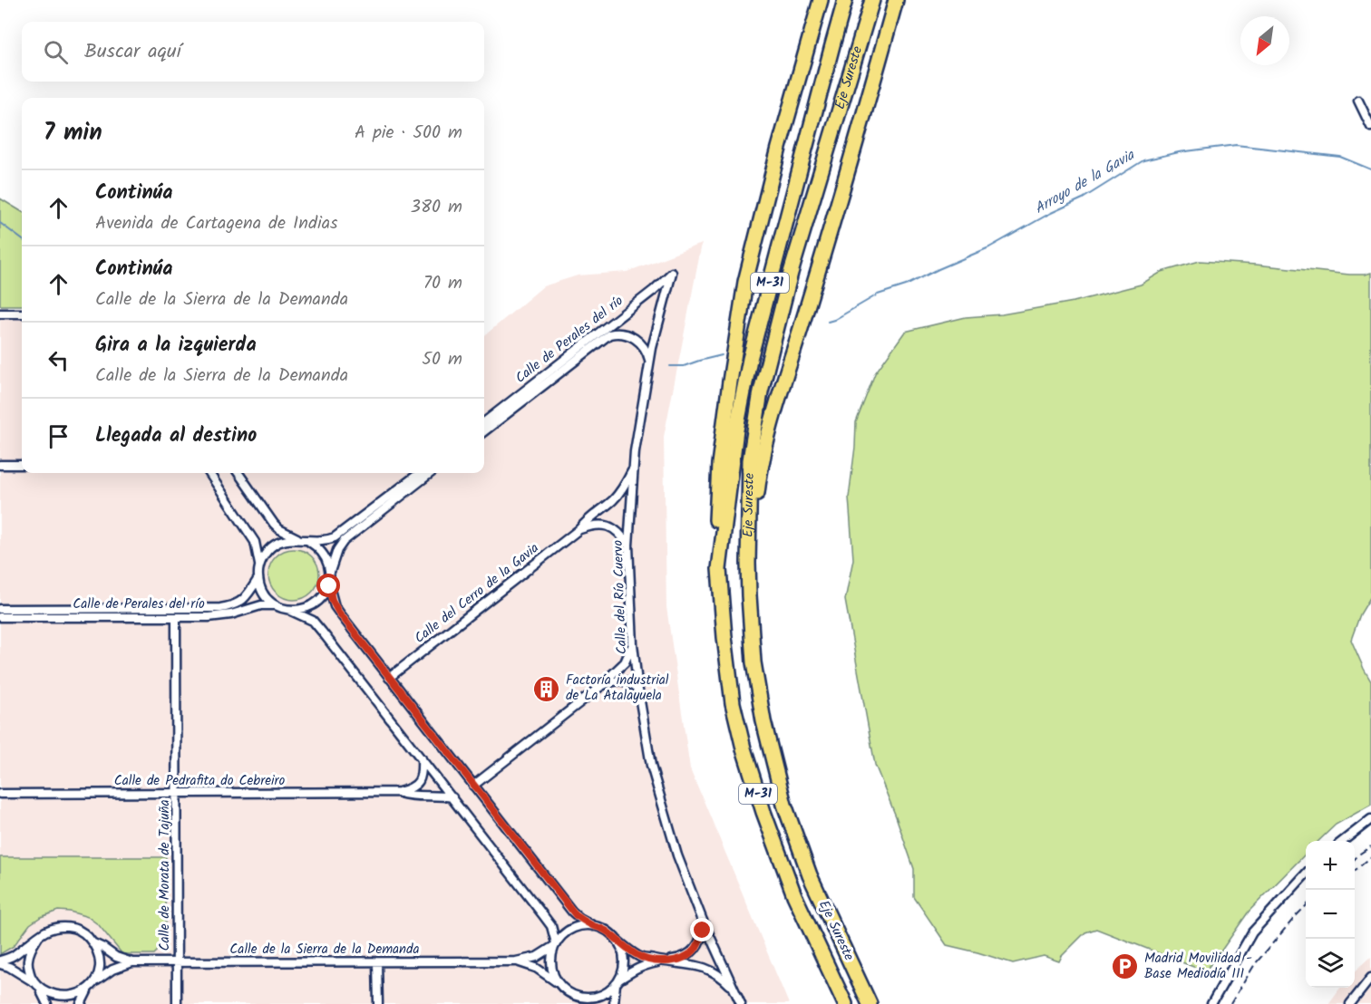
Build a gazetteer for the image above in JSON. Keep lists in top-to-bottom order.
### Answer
{
  "streets": {
    "highway": ["Eje Sureste", "M-31"],
    "street": [
      "Calle de Perales del río",
      "Calle del Cerro de la Gavia",
      "Calle del Río Cuervo",
      "Calle de Pedrafita do Cebreiro",
      "Calle de Morata de Tajuña",
      "Calle de la Sierra de la Demanda"
    ]
  },
  "crossings": [
    ["Calle de Perales del río", "Calle del Río Cuervo"],
    ["Calle de Perales del río", "Calle de Morata de Tajuña"],
    ["Calle del Cerro de la Gavia", "Calle del Río Cuervo"],
    ["Calle de Pedrafita do Cebreiro", "Calle de Morata de Tajuña"],
    ["Calle de Morata de Tajuña", "Calle de la Sierra de la Demanda"]
  ],
  "water": ["Arroyo de la Gavia"],
  "places": {
    "building": ["Factoría industrial de La Atalayuela"],
    "parking": ["Madrid Movilidad - Base Mediodía III"]
  },
  "north": "bottom left",
  "page": {
    "search": "Buscar aquí",
    "heading": ["7 min", "A pie · 500 m"],
    "list": [
      ["Continúa", "Avenida de Cartagena de Indias", "380 m"],
      ["Continúa", "Calle de la Sierra de la Demanda", "70 m"],
      ["Gira a la izquierda", "Calle de la Sierra de la Demanda", "50 m"],
      "Llegada al destino"
    ],
    "map_buttons": ["+", "−"]
  }
}
